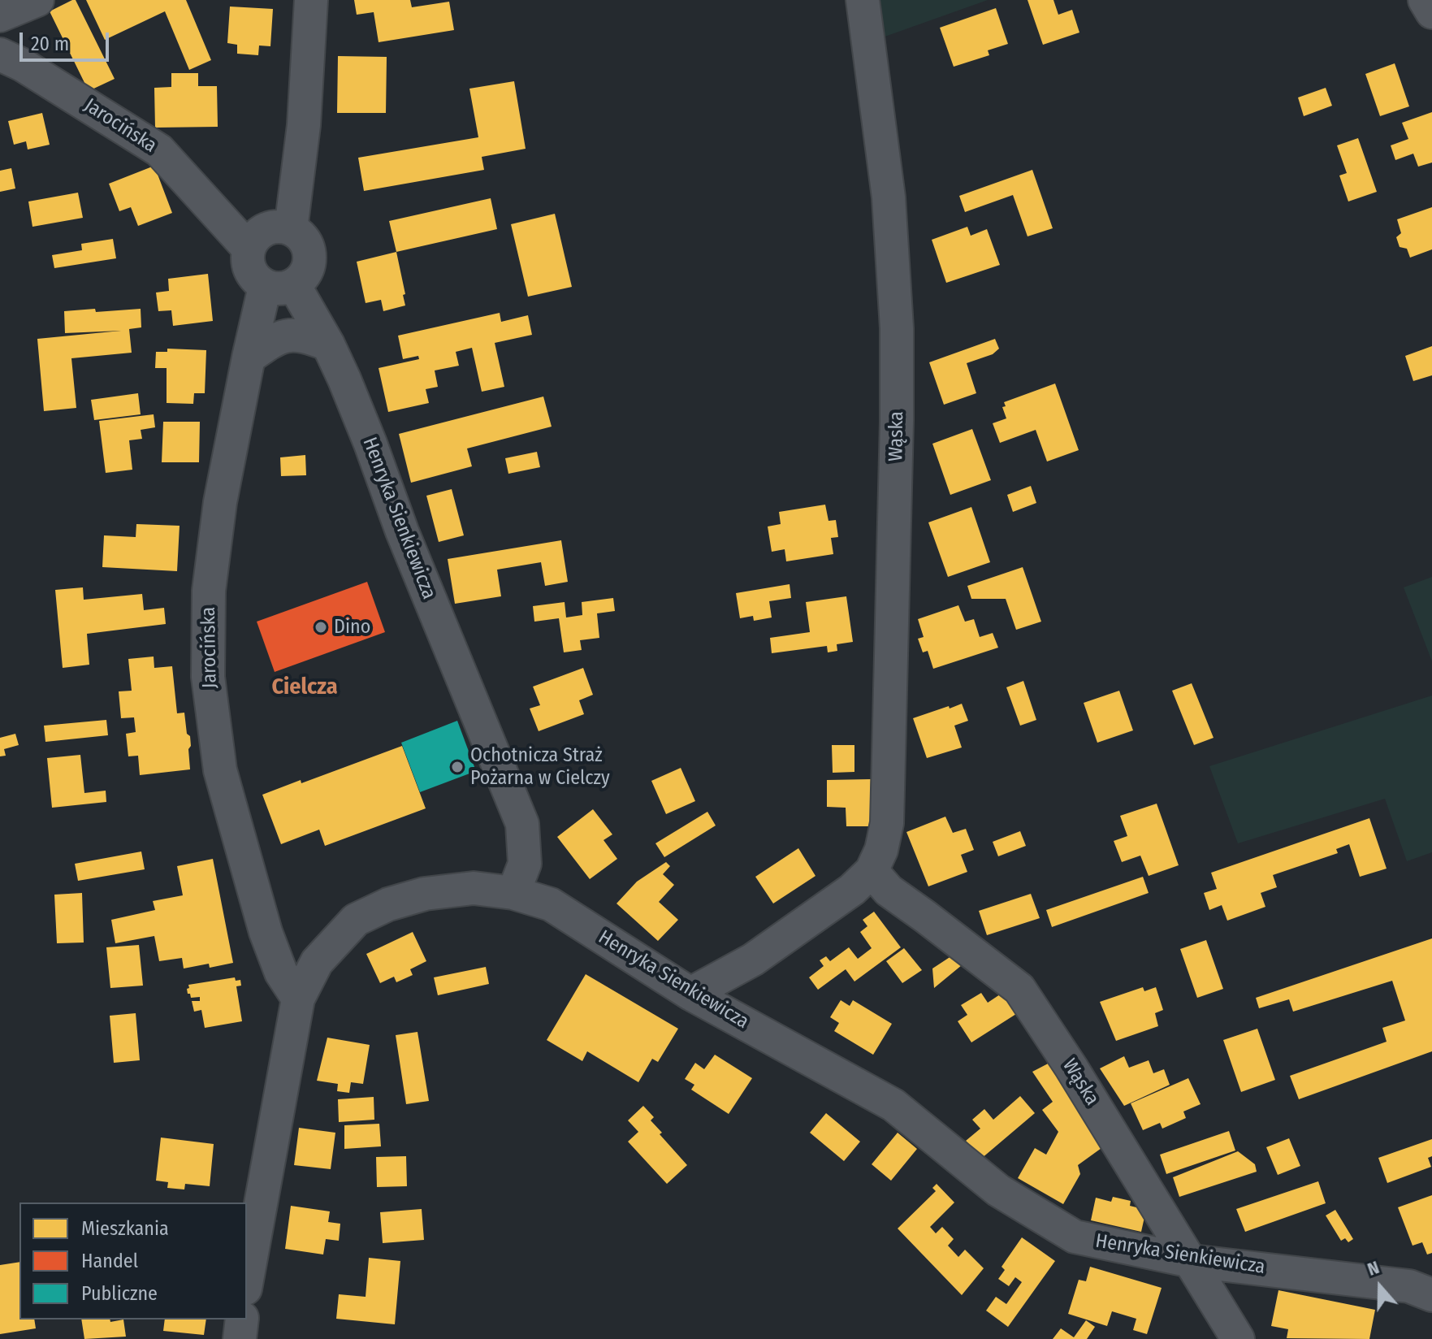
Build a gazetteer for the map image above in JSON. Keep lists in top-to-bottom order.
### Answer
{
  "streets": {
    "street": ["Jarocińska", "Wąska", "Henryka Sienkiewicza"]
  },
  "crossings": [
    ["Jarocińska", "Henryka Sienkiewicza"],
    ["Wąska", "Henryka Sienkiewicza"]
  ],
  "districts": ["Cielcza"],
  "places": ["Dino", "Ochotnicza Straż Pożarna w Cielczy"],
  "legend": ["Mieszkania", "Handel", "Publiczne"],
  "scale_bar": "20 m",
  "north": "top"
}
